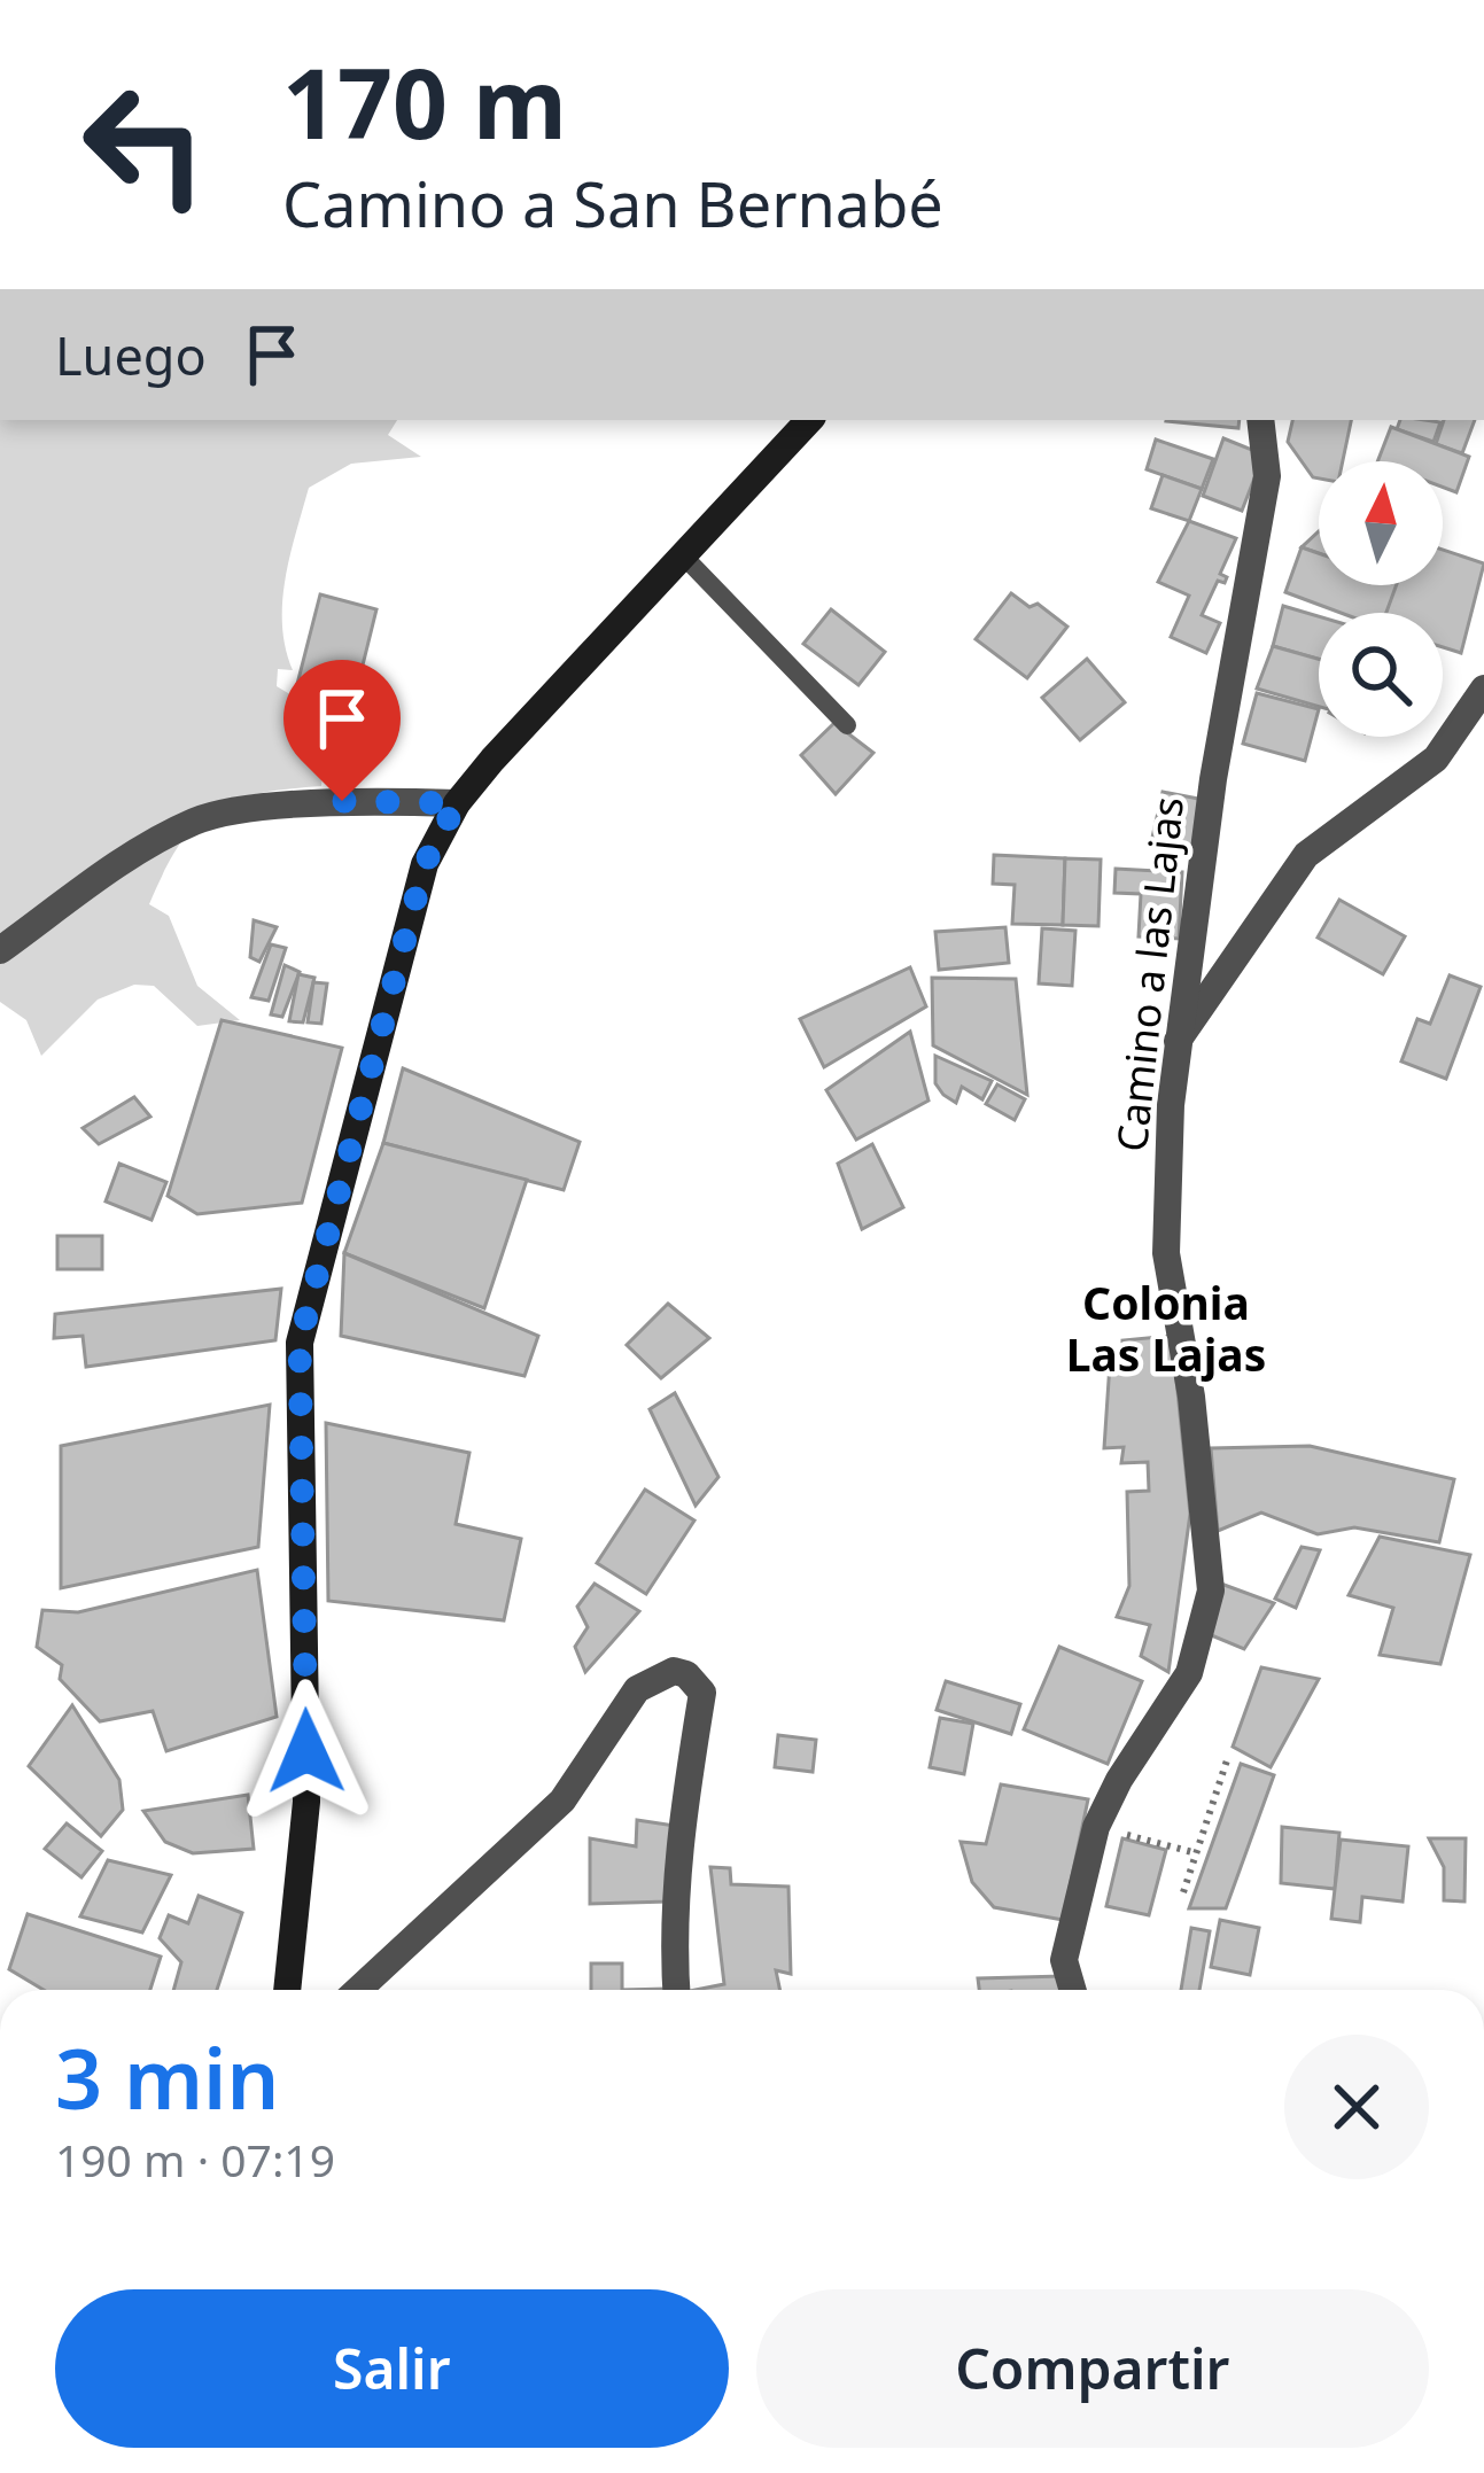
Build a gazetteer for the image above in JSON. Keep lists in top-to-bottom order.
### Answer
{
  "streets": {
    "street": ["Camino a las Lajas"]
  },
  "districts": ["Colonia Las Lajas"],
  "north": "top",
  "page": {
    "turn": ["170 m", "Camino a San Bernabé"],
    "then": "Luego",
    "heading": ["3 min", "190 m · 07:19"],
    "buttons": ["Salir", "Compartir"]
  }
}
